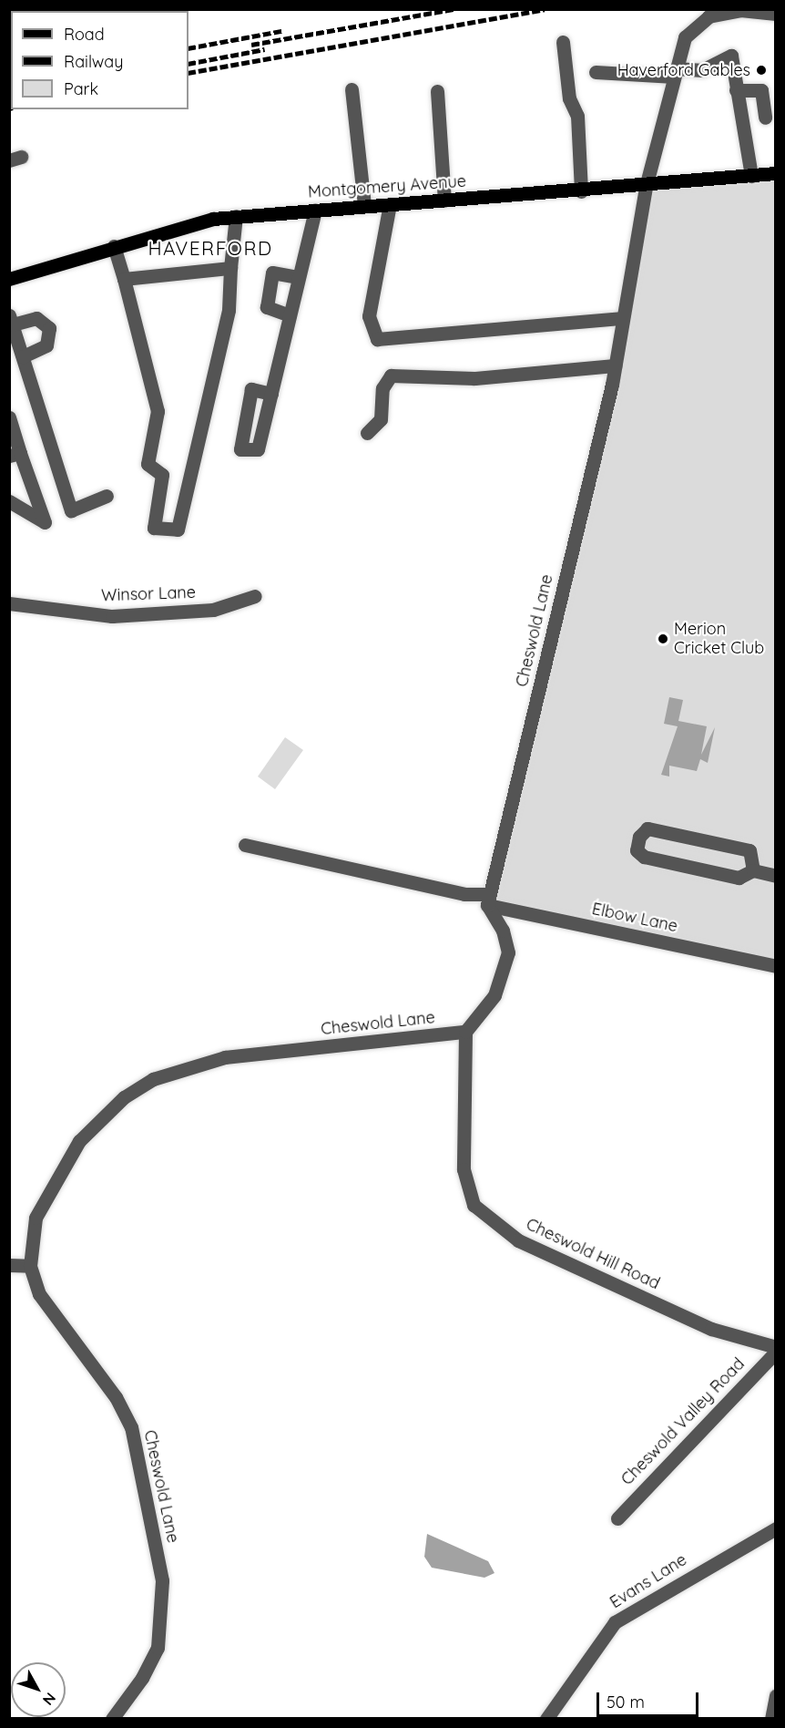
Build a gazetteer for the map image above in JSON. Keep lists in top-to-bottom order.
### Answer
{
  "streets": {
    "main road": ["Montgomery Avenue"],
    "street": [
      "Winsor Lane",
      "Cheswold Lane",
      "Elbow Lane",
      "Cheswold Hill Road",
      "Cheswold Valley Road",
      "Evans Lane"
    ]
  },
  "crossings": [
    ["Montgomery Avenue", "Cheswold Lane"],
    ["Cheswold Lane", "Elbow Lane"],
    ["Cheswold Lane", "Cheswold Hill Road"],
    ["Cheswold Hill Road", "Cheswold Valley Road"]
  ],
  "districts": ["HAVERFORD"],
  "places": ["Haverford Gables", "Merion Cricket Club"],
  "legend": ["Road", "Railway", "Park"],
  "scale_bar": "50 m",
  "north": "bottom right"
}
